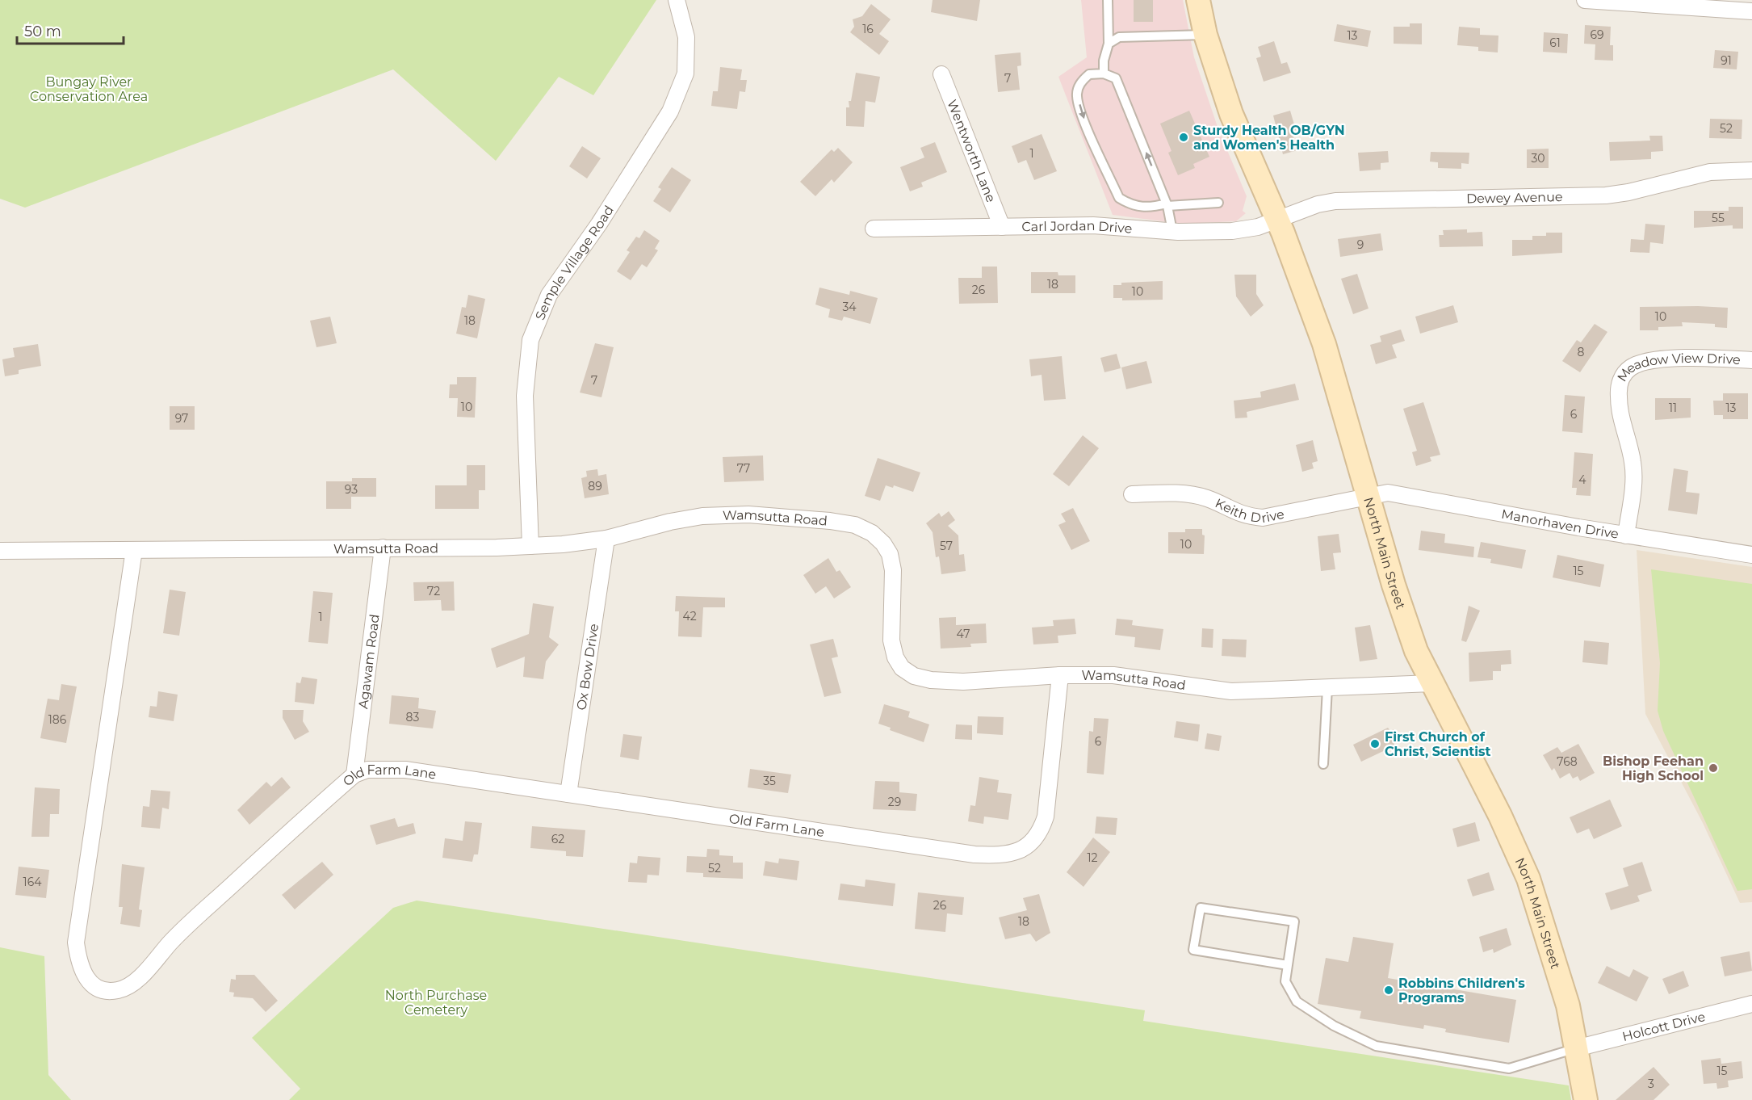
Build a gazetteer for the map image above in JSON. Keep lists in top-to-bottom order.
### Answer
{
  "streets": {
    "main road": ["North Main Street"],
    "street": [
      "Wentworth Lane",
      "Dewey Avenue",
      "Carl Jordan Drive",
      "Semple Village Road",
      "Meadow View Drive",
      "Keith Drive",
      "Wamsutta Road",
      "Manorhaven Drive",
      "Agawam Road",
      "Ox Bow Drive",
      "Old Farm Lane",
      "Holcott Drive"
    ]
  },
  "crossings": [
    ["Wentworth Lane", "Carl Jordan Drive"],
    ["Dewey Avenue", "Carl Jordan Drive"],
    ["Dewey Avenue", "North Main Street"],
    ["Carl Jordan Drive", "North Main Street"],
    ["Semple Village Road", "Wamsutta Road"],
    ["Meadow View Drive", "Manorhaven Drive"],
    ["Keith Drive", "Manorhaven Drive"],
    ["Keith Drive", "North Main Street"],
    ["Wamsutta Road", "North Main Street"],
    ["Wamsutta Road", "Agawam Road"],
    ["Wamsutta Road", "Ox Bow Drive"],
    ["Wamsutta Road", "Old Farm Lane"],
    ["Manorhaven Drive", "North Main Street"],
    ["North Main Street", "Holcott Drive"],
    ["Agawam Road", "Old Farm Lane"],
    ["Ox Bow Drive", "Old Farm Lane"]
  ],
  "parks": ["Bungay River Conservation Area", "North Purchase Cemetery"],
  "places": [
    "Sturdy Health OB/GYN and Women's Health",
    "First Church of Christ, Scientist",
    "Bishop Feehan High School",
    "Robbins Children's Programs"
  ],
  "house_numbers": [
    "16",
    "69",
    "13",
    "61",
    "91",
    "7",
    "52",
    "1",
    "30",
    "55",
    "9",
    "18",
    "26",
    "10",
    "34",
    "10",
    "18",
    "8",
    "7",
    "10",
    "11",
    "13",
    "6",
    "97",
    "77",
    "4",
    "89",
    "93",
    "10",
    "57",
    "15",
    "72",
    "42",
    "1",
    "47",
    "83",
    "186",
    "6",
    "768",
    "35",
    "29",
    "62",
    "12",
    "52",
    "164",
    "26",
    "18",
    "15",
    "3"
  ],
  "scale_bar": "50 m"
}
